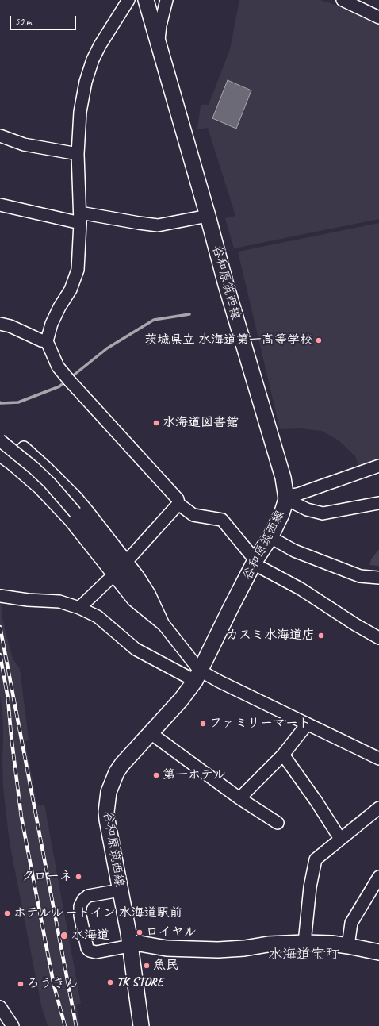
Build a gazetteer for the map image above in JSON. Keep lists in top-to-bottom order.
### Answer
{
  "streets": {
    "main road": ["谷和原筑西線"]
  },
  "districts": ["水海道宝町"],
  "places": [
    "茨城県立 水海道第一高等学校",
    "水海道図書館",
    "カスミ水海道店",
    "ファミリーマート",
    "第一ホテル",
    "クローネ",
    "ホテルルートイン 水海道駅前",
    "ロイヤル",
    "水海道",
    "魚民",
    "TK STORE",
    "ろうきん"
  ],
  "scale_bar": "50 m"
}
